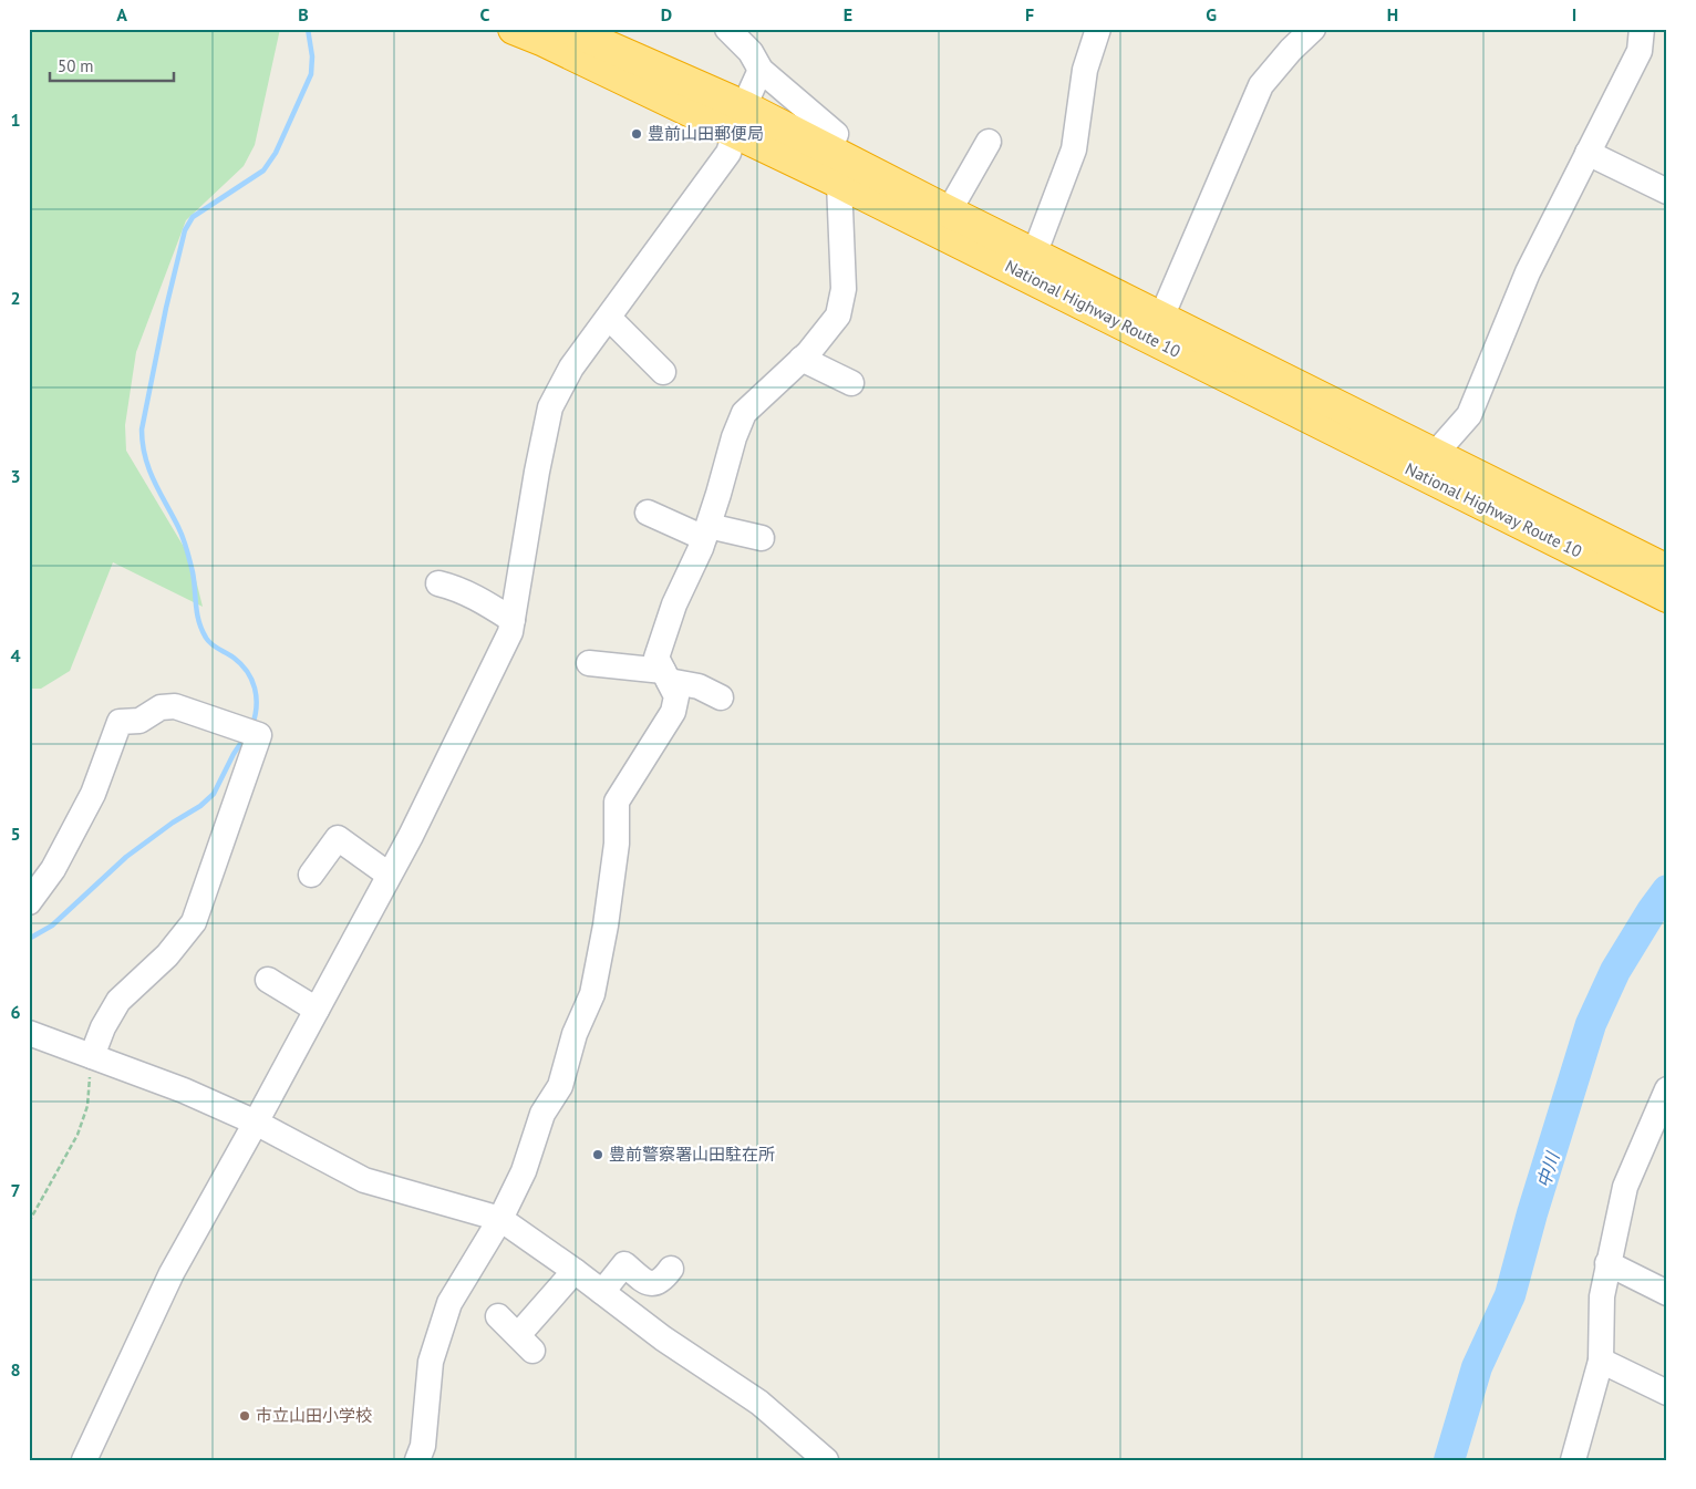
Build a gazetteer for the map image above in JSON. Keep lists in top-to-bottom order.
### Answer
{
  "streets": {
    "highway": ["National Highway Route 10"]
  },
  "water": ["中川"],
  "places": ["豊前山田郵便局", "豊前警察署山田駐在所", "市立山田小学校"],
  "scale_bar": "50 m",
  "grid": {
    "columns": [
      "A",
      "B",
      "C",
      "D",
      "E",
      "F",
      "G",
      "H",
      "I"
    ],
    "rows": [
      "1",
      "2",
      "3",
      "4",
      "5",
      "6",
      "7",
      "8"
    ]
  }
}
